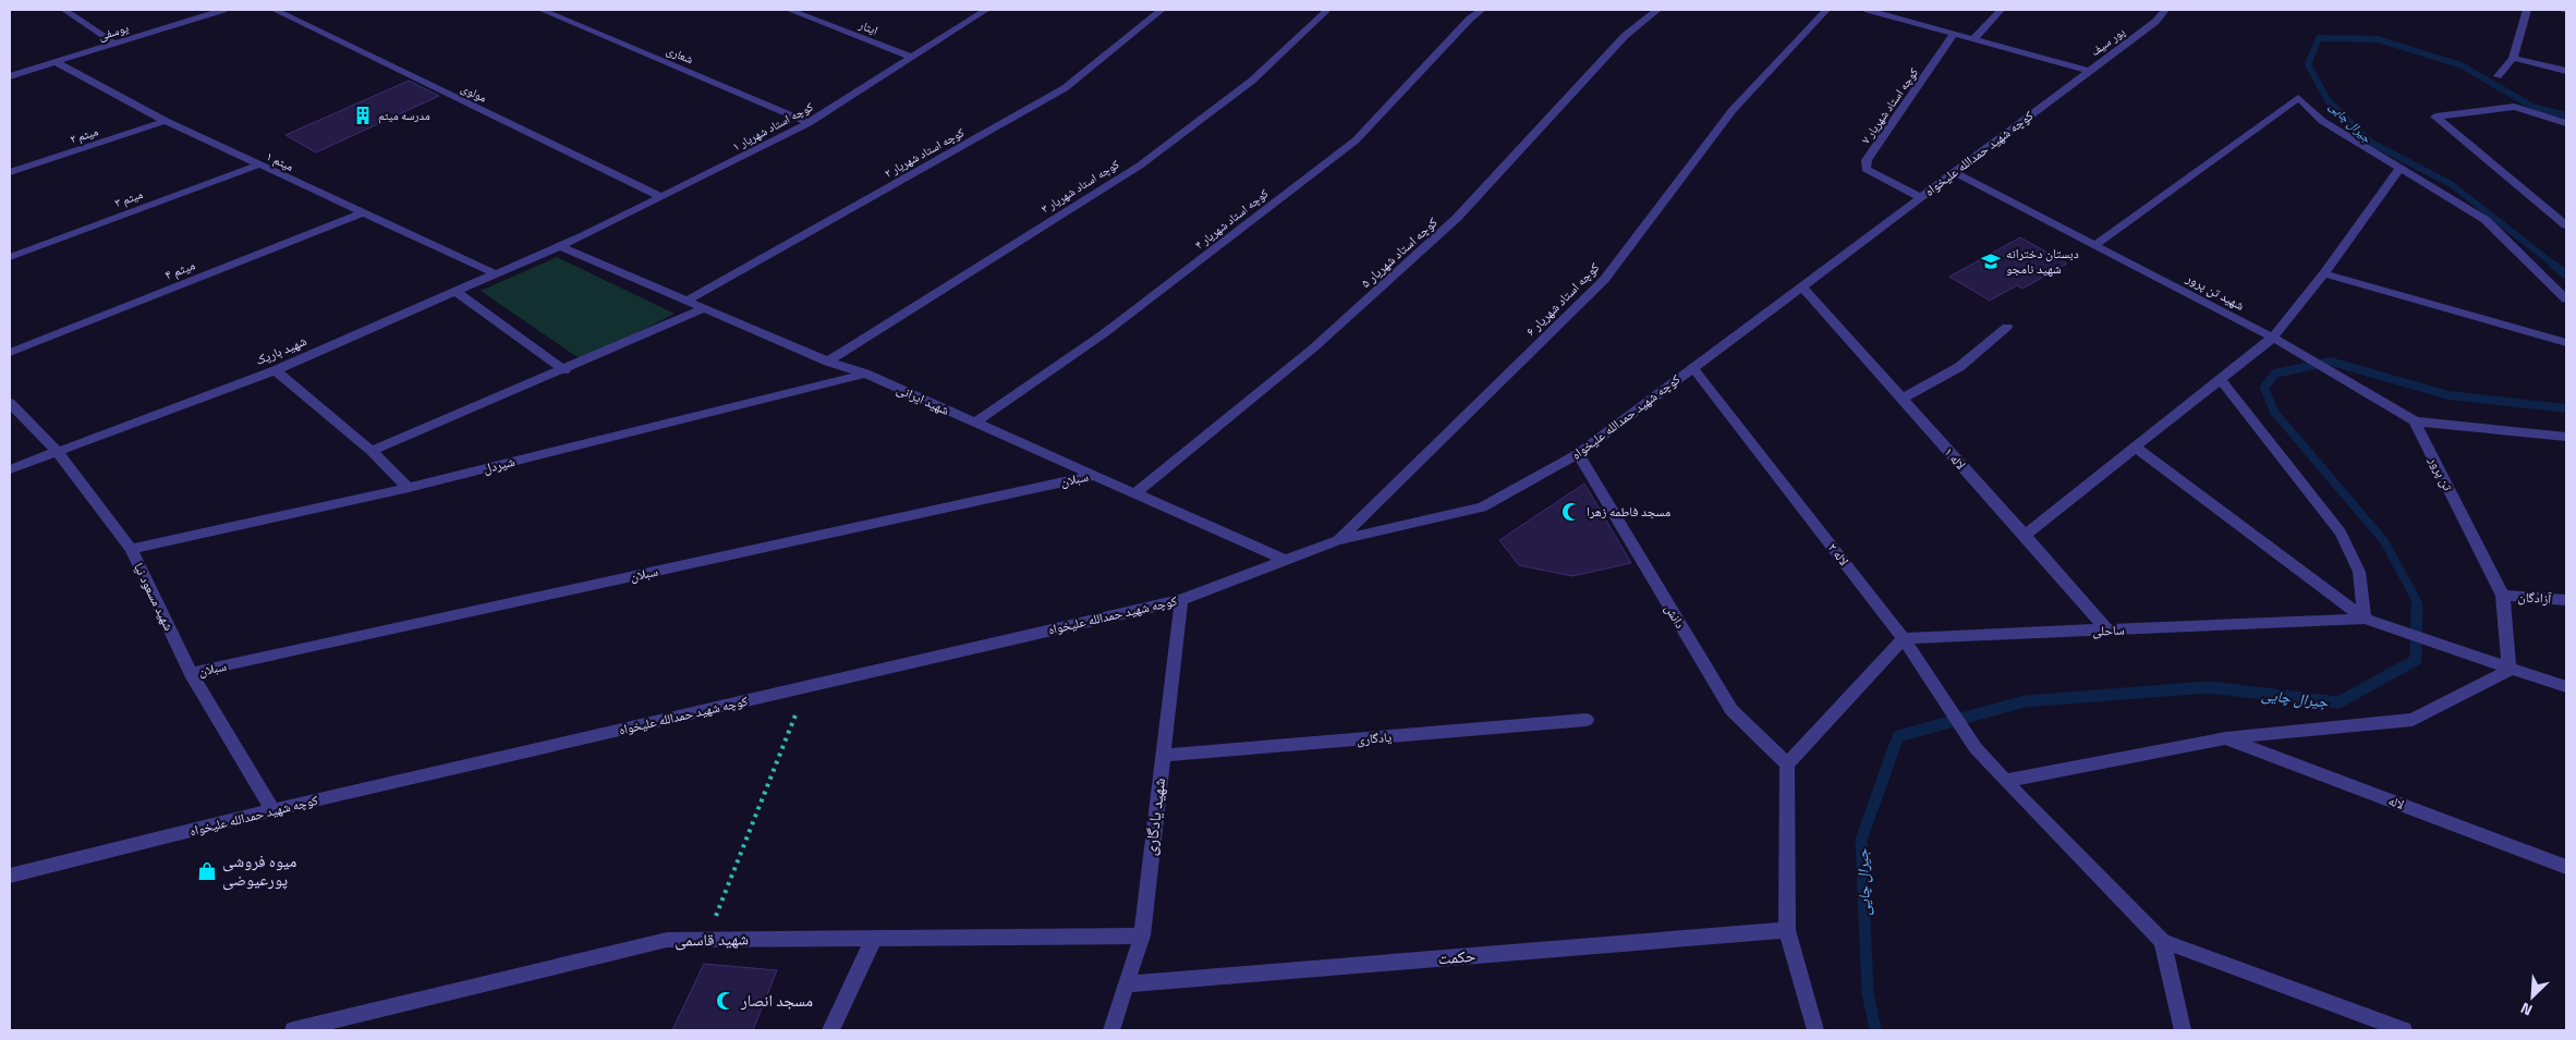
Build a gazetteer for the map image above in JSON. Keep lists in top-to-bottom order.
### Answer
{
  "streets": {
    "street": [
      "ایثار",
      "یوسفی",
      "پور سیف",
      "شعاری",
      "مولوی",
      "کوچه استاد شهریار ۷",
      "کوچه استاد شهریار ۱",
      "میثم ۲",
      "کوچه استاد شهریار ۲",
      "کوچه شهید حمدالله علیخواه",
      "میثم ۱",
      "کوچه استاد شهریار ۳",
      "میثم ۳",
      "کوچه استاد شهریار ۴",
      "کوچه استاد شهریار ۵",
      "میثم ۴",
      "شهید تن پرور",
      "کوچه استاد شهریار ۶",
      "شهید باریک",
      "شهید ایرانی",
      "لاله ۱",
      "شیردل",
      "تن پرور",
      "سبلان",
      "لاله ۲",
      "شهید مسعود نیا",
      "آزادگان",
      "دانش",
      "ساحلی",
      "یادگاری",
      "لاله",
      "شهید یادگاری",
      "شهید قاسمی",
      "حکمت"
    ]
  },
  "crossings": [
    ["ایثار", "کوچه استاد شهریار ۱"],
    ["یوسفی", "میثم ۱"],
    ["پور سیف", "کوچه شهید حمدالله علیخواه"],
    ["شعاری", "کوچه استاد شهریار ۱"],
    ["مولوی", "کوچه استاد شهریار ۱"],
    ["کوچه استاد شهریار ۷", "کوچه شهید حمدالله علیخواه"],
    ["کوچه استاد شهریار ۱", "شهید باریک"],
    ["کوچه استاد شهریار ۱", "شهید ایرانی"],
    ["میثم ۲", "میثم ۱"],
    ["کوچه استاد شهریار ۲", "شهید ایرانی"],
    ["کوچه شهید حمدالله علیخواه", "شهید تن پرور"],
    ["کوچه شهید حمدالله علیخواه", "کوچه استاد شهریار ۶"],
    ["کوچه شهید حمدالله علیخواه", "شهید ایرانی"],
    ["کوچه شهید حمدالله علیخواه", "لاله ۱"],
    ["کوچه شهید حمدالله علیخواه", "لاله ۲"],
    ["کوچه شهید حمدالله علیخواه", "شهید مسعود نیا"],
    ["کوچه شهید حمدالله علیخواه", "دانش"],
    ["کوچه شهید حمدالله علیخواه", "شهید یادگاری"],
    ["میثم ۱", "میثم ۳"],
    ["میثم ۱", "میثم ۴"],
    ["میثم ۱", "شهید باریک"],
    ["کوچه استاد شهریار ۳", "شهید ایرانی"],
    ["کوچه استاد شهریار ۴", "شهید ایرانی"],
    ["کوچه استاد شهریار ۵", "شهید ایرانی"],
    ["شهید تن پرور", "تن پرور"],
    ["شهید باریک", "شهید ایرانی"],
    ["شهید باریک", "شهید مسعود نیا"],
    ["شهید ایرانی", "شیردل"],
    ["شهید ایرانی", "سبلان"],
    ["لاله ۱", "ساحلی"],
    ["شیردل", "شهید مسعود نیا"],
    ["تن پرور", "آزادگان"],
    ["سبلان", "شهید مسعود نیا"],
    ["لاله ۲", "ساحلی"],
    ["یادگاری", "شهید یادگاری"],
    ["شهید یادگاری", "شهید قاسمی"],
    ["شهید یادگاری", "حکمت"]
  ],
  "water": ["جیرال چایی"],
  "places": {
    "building": ["مدرسه میثم"],
    "school or university": ["دبستان دخترانه شهید نامجو"],
    "mosque": ["مسجد فاطمه زهرا", "مسجد انصار"],
    "shop": ["میوه فروشی پورعیوضی"]
  },
  "north": "bottom left"
}
